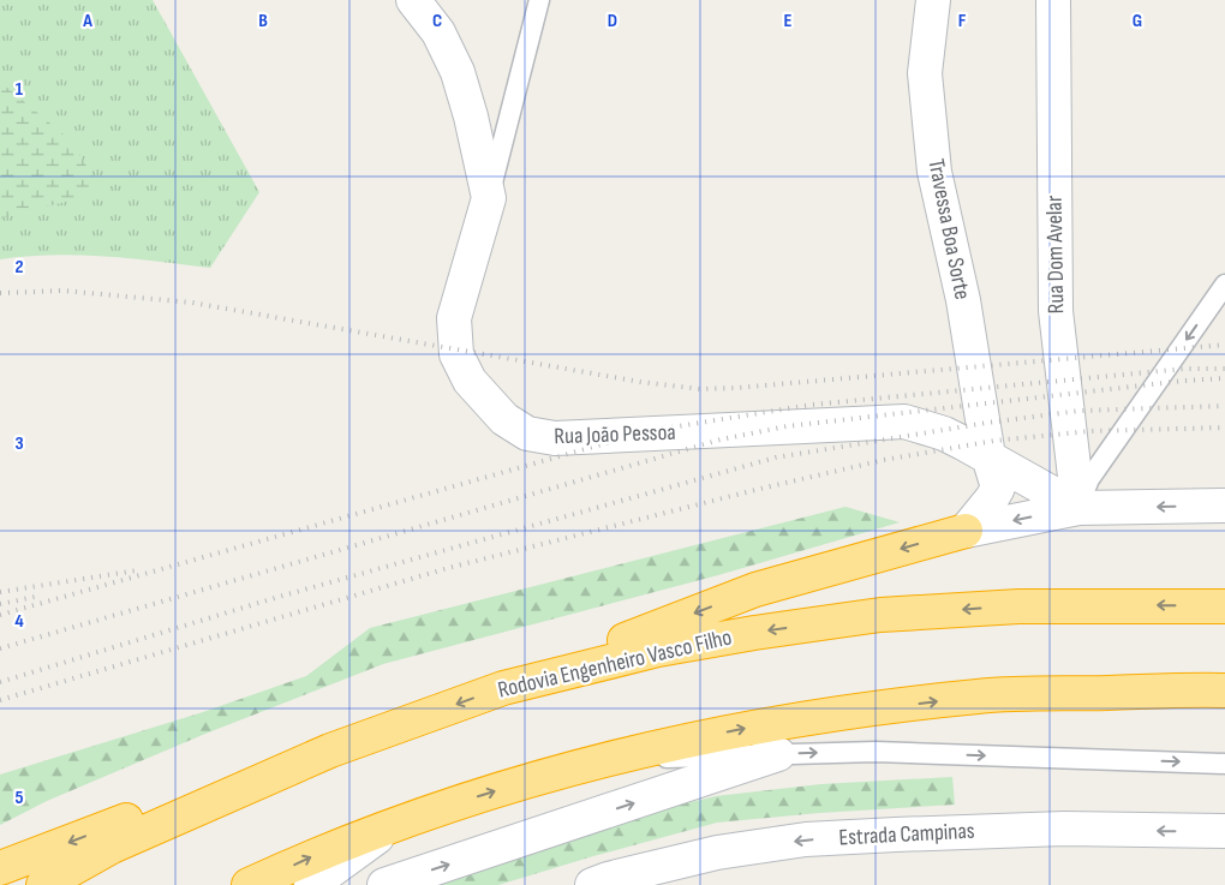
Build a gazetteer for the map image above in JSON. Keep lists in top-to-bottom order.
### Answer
{
  "streets": {
    "highway": ["Rodovia Engenheiro Vasco Filho"],
    "street": [
      "Travessa Boa Sorte",
      "Rua Dom Avelar",
      "Rua João Pessoa",
      "Estrada Campinas"
    ]
  },
  "crossings": [
    ["Travessa Boa Sorte", "Rua João Pessoa"],
    ["Rua Dom Avelar", "Rua João Pessoa"]
  ],
  "grid": {
    "columns": [
      "A",
      "B",
      "C",
      "D",
      "E",
      "F",
      "G"
    ],
    "rows": [
      "1",
      "2",
      "3",
      "4",
      "5"
    ]
  }
}
